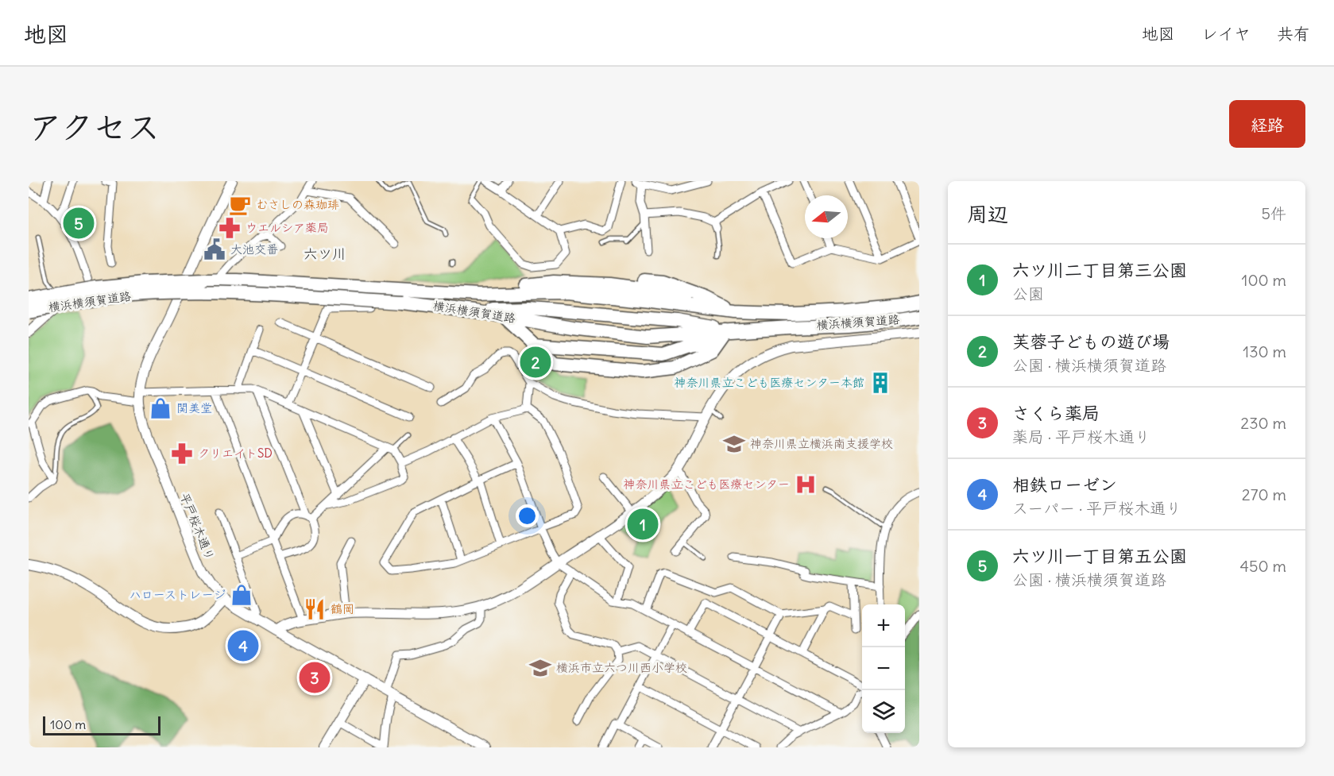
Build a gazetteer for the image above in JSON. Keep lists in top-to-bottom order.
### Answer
{
  "streets": {
    "highway": ["横浜横須賀道路"],
    "street": ["平戸桜木通り"]
  },
  "districts": ["六ツ川"],
  "places": {
    "cafe": ["むさしの森珈琲"],
    "pharmacy": ["ウエルシア薬局", "クリエイトSD"],
    "public building": ["大池交番"],
    "building": ["神奈川県立こども医療センター本館"],
    "shop": ["関美堂", "ハローストレージ"],
    "school or university": ["神奈川県立横浜南支援学校", "横浜市立六つ川西小学校"],
    "hospital": ["神奈川県立こども医療センター"],
    "restaurant": ["鶴岡"]
  },
  "scale_bar": "100 m",
  "north": "left",
  "page": {
    "header": "地図",
    "nav": ["地図", "レイヤ", "共有"],
    "title": "アクセス",
    "buttons": "経路",
    "heading": ["周辺", "5件"],
    "pins": [
      "5",
      "2",
      "1",
      "4",
      "3"
    ],
    "list": [
      {
        "mark": "1",
        "name": "六ツ川二丁目第三公園",
        "note": "公園",
        "value": "100 m"
      },
      {
        "mark": "2",
        "name": "芙蓉子どもの遊び場",
        "note": "公園 · 横浜横須賀道路",
        "value": "130 m"
      },
      {
        "mark": "3",
        "name": "さくら薬局",
        "note": "薬局 · 平戸桜木通り",
        "value": "230 m"
      },
      {
        "mark": "4",
        "name": "相鉄ローゼン",
        "note": "スーパー · 平戸桜木通り",
        "value": "270 m"
      },
      {
        "mark": "5",
        "name": "六ツ川一丁目第五公園",
        "note": "公園 · 横浜横須賀道路",
        "value": "450 m"
      }
    ],
    "map_buttons": ["+", "−"],
    "scale": "100 m"
  }
}
